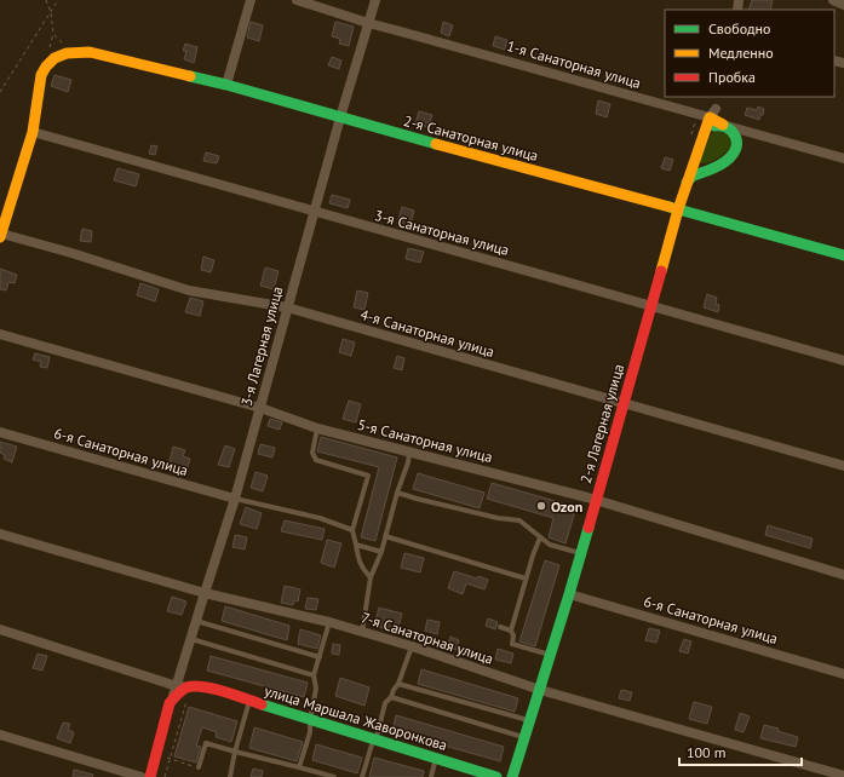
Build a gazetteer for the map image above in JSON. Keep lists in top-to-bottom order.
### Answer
{
  "streets": {
    "street": [
      "1-я Санаторная улица",
      "2-я Санаторная улица",
      "3-я Санаторная улица",
      "4-я Санаторная улица",
      "3-я Лагерная улица",
      "2-я Лагерная улица",
      "5-я Санаторная улица",
      "6-я Санаторная улица",
      "7-я Санаторная улица",
      "улица Маршала Жаворонкова"
    ]
  },
  "crossings": [
    ["1-я Санаторная улица", "3-я Лагерная улица"],
    ["1-я Санаторная улица", "2-я Лагерная улица"],
    ["2-я Санаторная улица", "3-я Санаторная улица"],
    ["2-я Санаторная улица", "4-я Санаторная улица"],
    ["2-я Санаторная улица", "3-я Лагерная улица"],
    ["2-я Санаторная улица", "2-я Лагерная улица"],
    ["3-я Санаторная улица", "3-я Лагерная улица"],
    ["3-я Санаторная улица", "2-я Лагерная улица"],
    ["4-я Санаторная улица", "3-я Лагерная улица"],
    ["4-я Санаторная улица", "2-я Лагерная улица"],
    ["3-я Лагерная улица", "5-я Санаторная улица"],
    ["3-я Лагерная улица", "6-я Санаторная улица"],
    ["3-я Лагерная улица", "7-я Санаторная улица"],
    ["2-я Лагерная улица", "5-я Санаторная улица"],
    ["2-я Лагерная улица", "6-я Санаторная улица"],
    ["2-я Лагерная улица", "7-я Санаторная улица"]
  ],
  "places": ["Ozon"],
  "legend": ["Свободно", "Медленно", "Пробка"],
  "scale_bar": "100 m"
}
